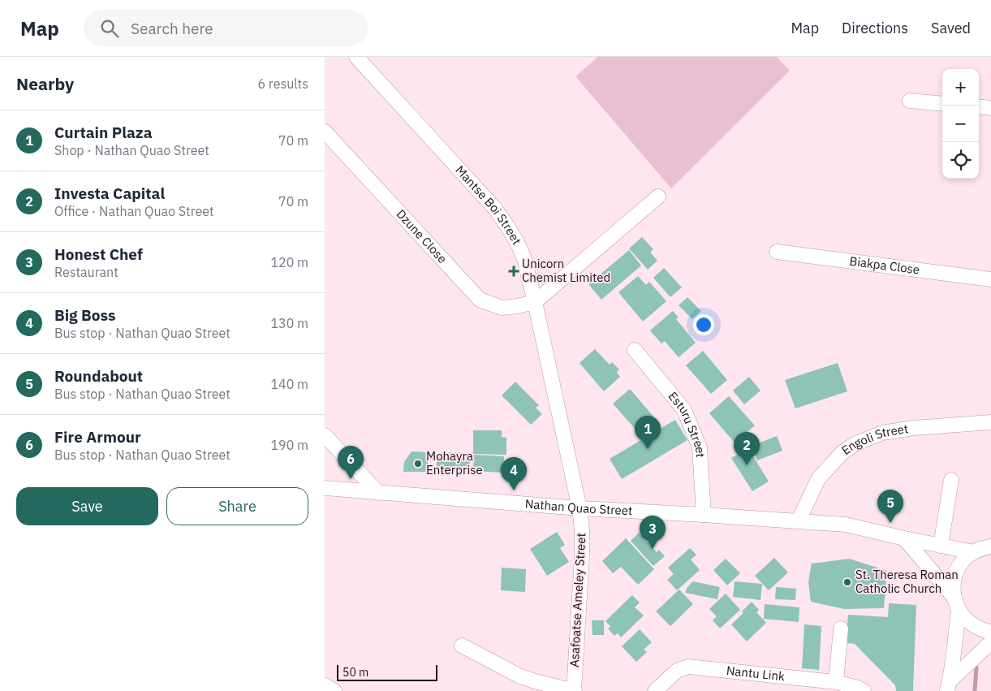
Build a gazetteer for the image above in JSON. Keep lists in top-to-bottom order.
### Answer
{
  "streets": {
    "street": [
      "Mantse Boi Street",
      "Dzune Close",
      "Biakpa Close",
      "Esturu Street",
      "Engoli Street",
      "Nathan Quao Street",
      "Asafoatse Ameley Street",
      "Nantu Link"
    ]
  },
  "crossings": [
    ["Mantse Boi Street", "Dzune Close"],
    ["Mantse Boi Street", "Nathan Quao Street"],
    ["Mantse Boi Street", "Asafoatse Ameley Street"],
    ["Esturu Street", "Nathan Quao Street"],
    ["Engoli Street", "Nathan Quao Street"],
    ["Nathan Quao Street", "Asafoatse Ameley Street"]
  ],
  "places": {
    "health": ["Unicorn Chemist Limited"],
    "other": ["Mohayra Enterprise", "St. Theresa Roman Catholic Church"]
  },
  "scale_bar": "50 m",
  "page": {
    "header": "Map",
    "search": "Search here",
    "nav": ["Map", "Directions", "Saved"],
    "heading": ["Nearby", "6 results"],
    "map_buttons": ["+", "−"],
    "list": [
      {
        "mark": "1",
        "name": "Curtain Plaza",
        "note": "Shop · Nathan Quao Street",
        "value": "70 m"
      },
      {
        "mark": "2",
        "name": "Investa Capital",
        "note": "Office · Nathan Quao Street",
        "value": "70 m"
      },
      {
        "mark": "3",
        "name": "Honest Chef",
        "note": "Restaurant",
        "value": "120 m"
      },
      {
        "mark": "4",
        "name": "Big Boss",
        "note": "Bus stop · Nathan Quao Street",
        "value": "130 m"
      },
      {
        "mark": "5",
        "name": "Roundabout",
        "note": "Bus stop · Nathan Quao Street",
        "value": "140 m"
      },
      {
        "mark": "6",
        "name": "Fire Armour",
        "note": "Bus stop · Nathan Quao Street",
        "value": "190 m"
      }
    ],
    "pins": [
      "1",
      "2",
      "6",
      "4",
      "5",
      "3"
    ],
    "buttons": ["Save", "Share"],
    "scale": "50 m"
  }
}
